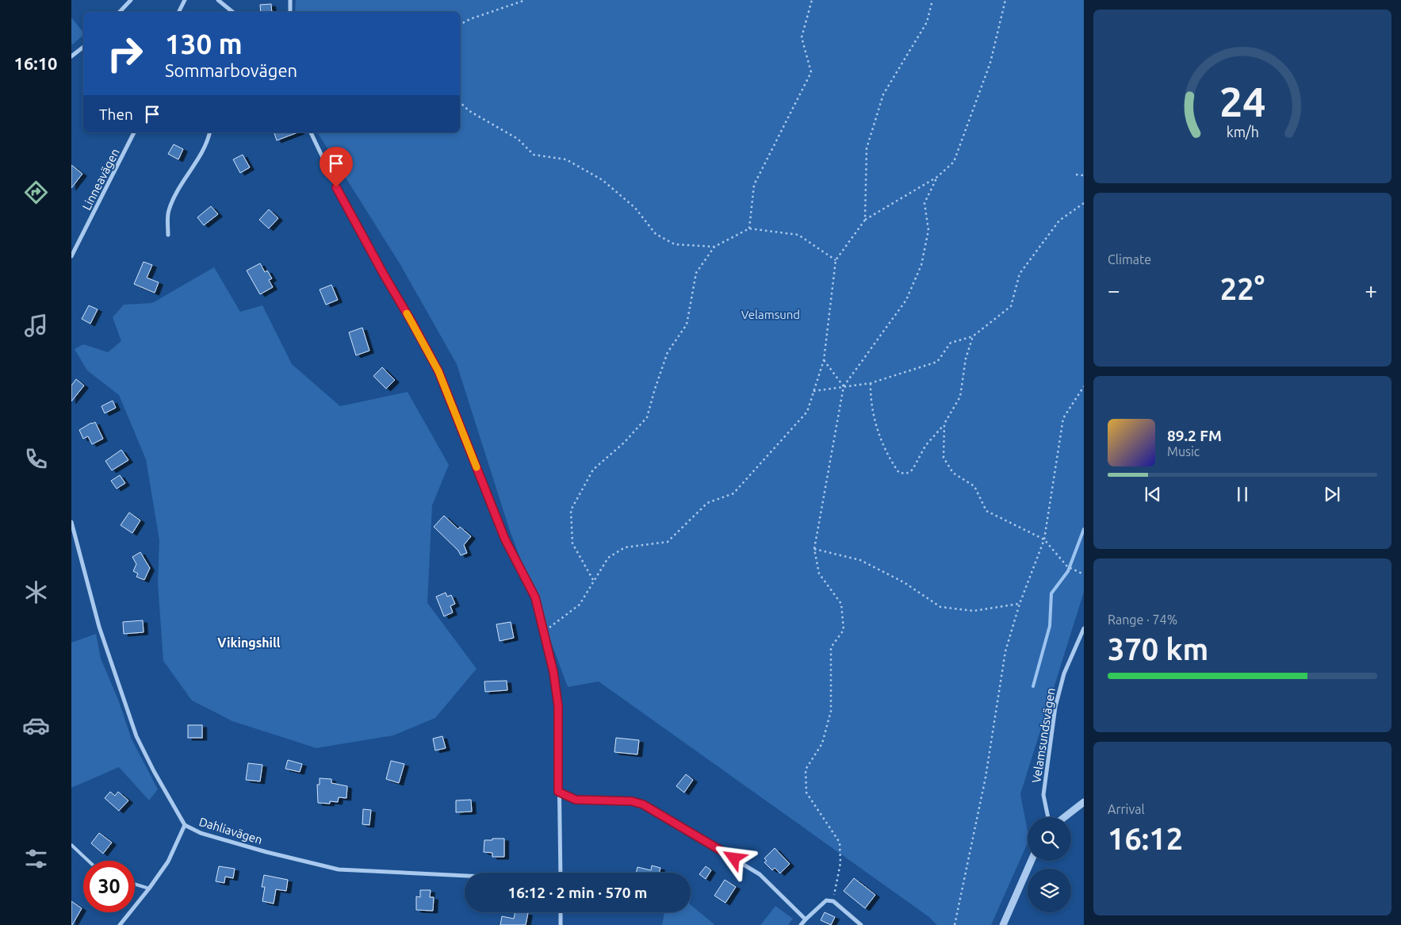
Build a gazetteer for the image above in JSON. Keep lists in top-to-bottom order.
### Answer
{
  "streets": {
    "street": ["Linneavägen", "Velamsundsvägen", "Dahliavägen"]
  },
  "districts": ["Vikingshill"],
  "parks": ["Velamsund"],
  "page": {
    "tabs": "16:10",
    "turn": ["130 m", "Sommarbovägen"],
    "then": "Then",
    "tile": [
      "Climate",
      ["Range · 74%", "370 km"],
      ["Arrival", "16:12"]
    ],
    "heat": ["−", "22°", "+"],
    "song": ["89.2 FM", "Music"],
    "limit": "30",
    "trip": "16:12 · 2 min · 570 m",
    "gauge": ["24", "km/h"]
  }
}
